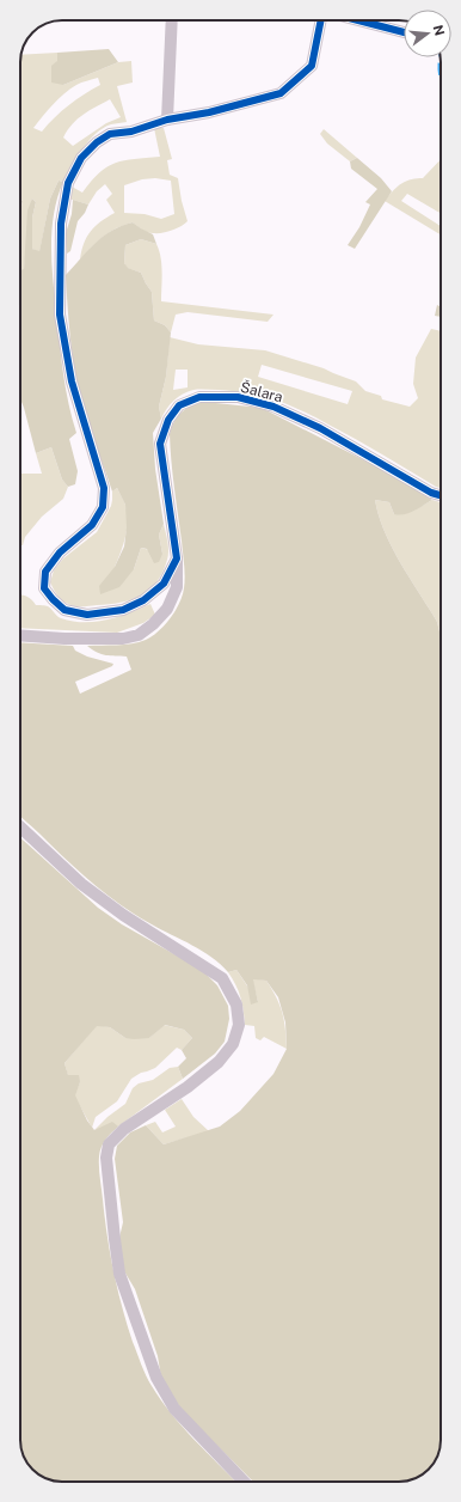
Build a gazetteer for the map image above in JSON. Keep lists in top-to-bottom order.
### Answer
{
  "streets": {
    "street": ["Šalara"]
  },
  "north": "right"
}
